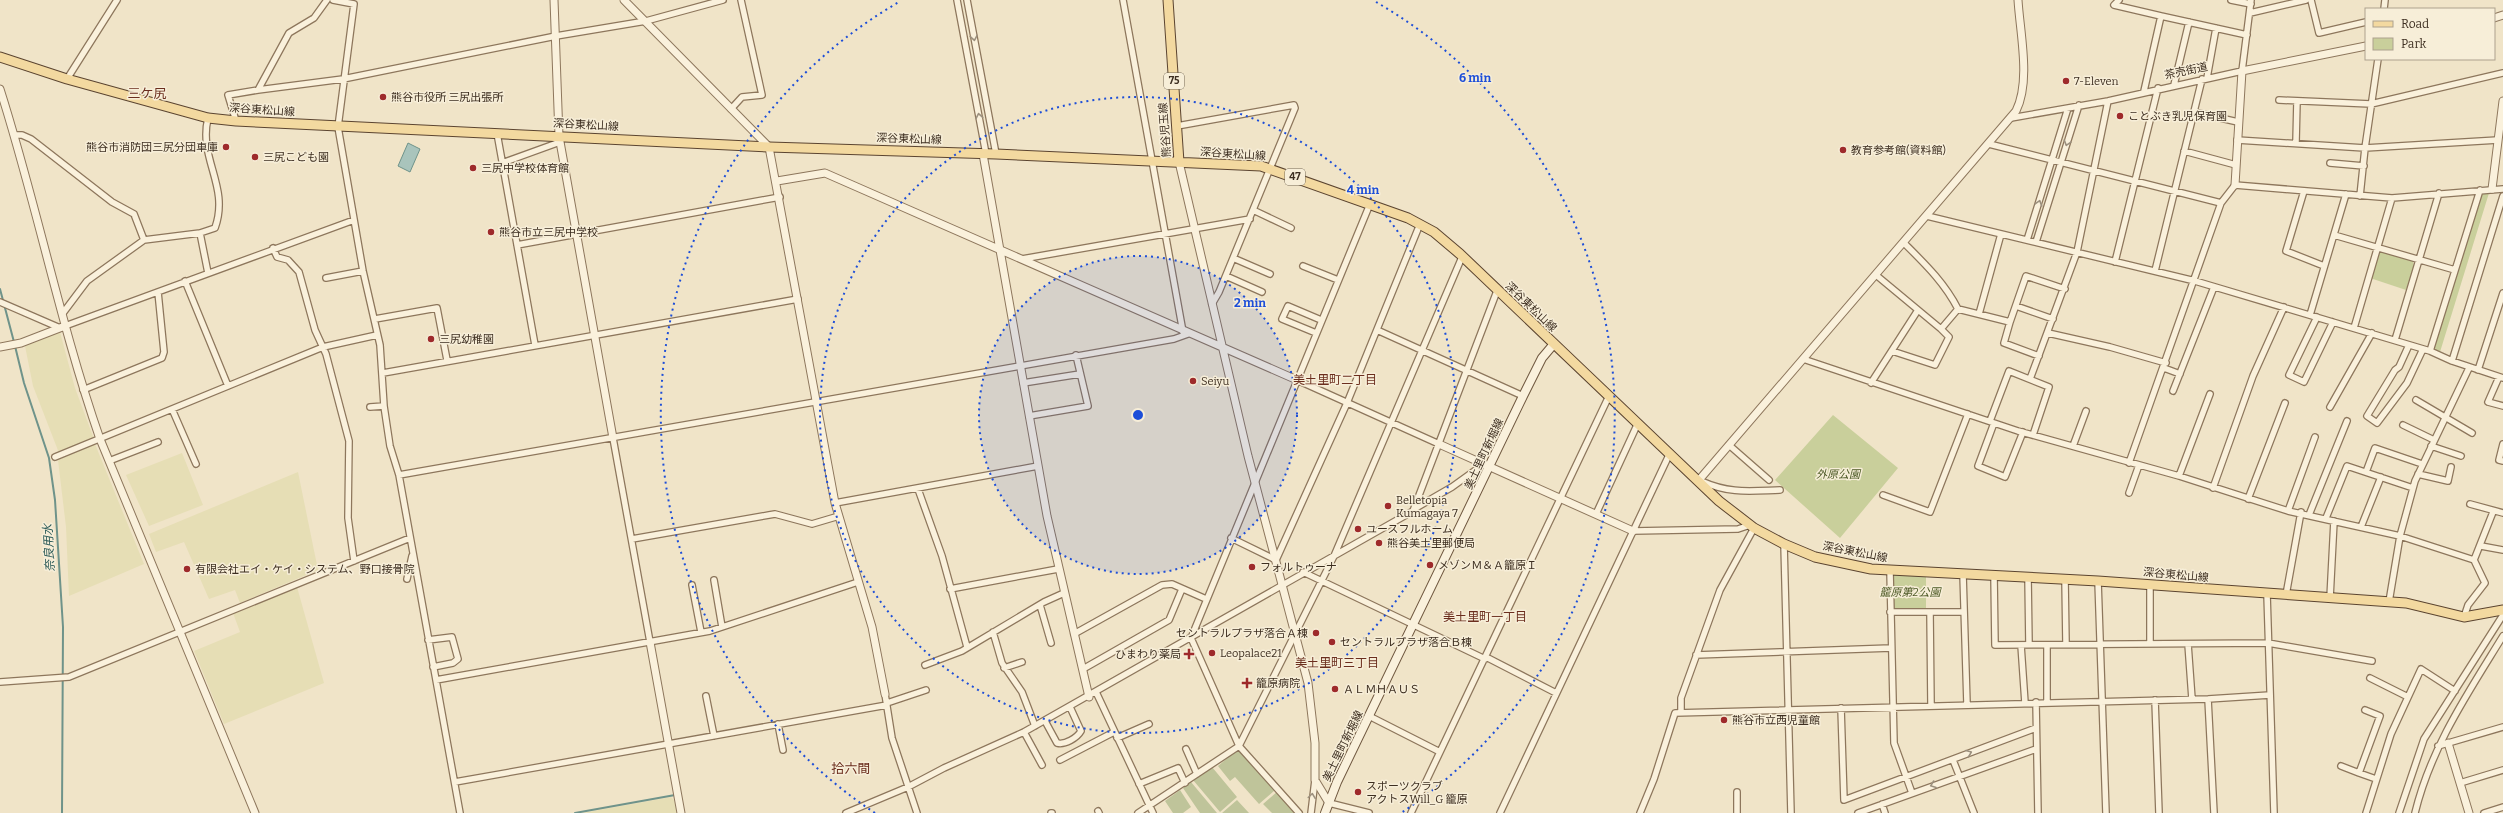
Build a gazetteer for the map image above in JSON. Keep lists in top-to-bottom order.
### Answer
{
  "streets": {
    "main road": [
      "75",
      "深谷東松山線",
      "熊谷児玉線",
      "47",
      "美土里町新堀線"
    ],
    "street": ["茶売街道"]
  },
  "crossings": [
    ["深谷東松山線", "熊谷児玉線"],
    ["深谷東松山線", "美土里町新堀線"]
  ],
  "districts": [
    "三ケ尻",
    "美土里町二丁目",
    "美土里町一丁目",
    "美土里町三丁目",
    "拾六間"
  ],
  "water": ["奈良用水"],
  "parks": ["外原公園", "籠原第2公園"],
  "places": {
    "other": [
      "7-Eleven",
      "熊谷市役所 三尻出張所",
      "ことぶき乳児保育園",
      "熊谷市消防団三尻分団車庫",
      "教育参考館(資料館)",
      "三尻こども園",
      "三尻中学校体育館",
      "熊谷市立三尻中学校",
      "三尻幼稚園",
      "Seiyu",
      "Belletopia Kumagaya 7",
      "ユースフルホーム",
      "熊谷美土里郵便局",
      "メゾンＭ＆Ａ籠原Ｉ",
      "フォルトゥーナ",
      "有限会社エイ・ケイ・システム、野口接骨院",
      "セントラルプラザ落合Ａ棟",
      "セントラルプラザ落合Ｂ棟",
      "Leopalace21",
      "ＡＬＭＨＡＵＳ",
      "熊谷市立西児童館",
      "スポーツクラブ アクトスWill_G 籠原"
    ],
    "health": ["ひまわり薬局", "籠原病院"]
  },
  "legend": ["Road", "Park"],
  "rings": ["6 min", "4 min", "2 min"]
}
